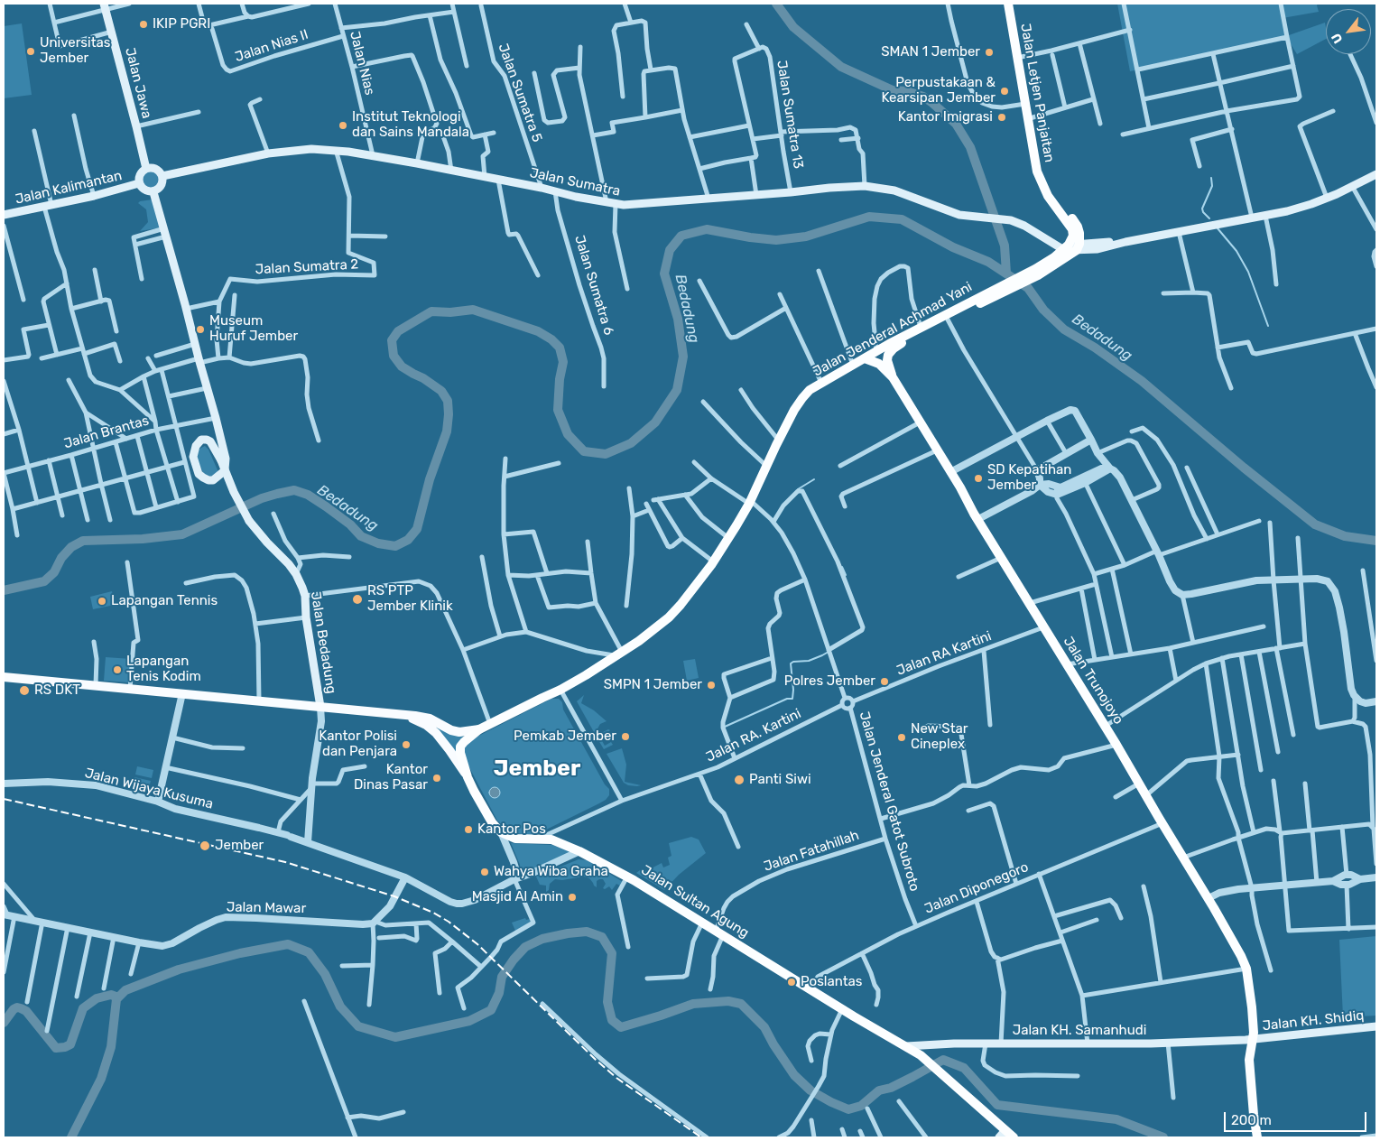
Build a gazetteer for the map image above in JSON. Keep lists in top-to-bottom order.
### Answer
{
  "streets": {
    "highway": [
      "Jalan Letjen Panjaitan",
      "Jalan Jenderal Achmad Yani",
      "Jalan Trunojoyo",
      "Jalan Sultan Agung"
    ],
    "main road": [
      "Jalan Jawa",
      "Jalan Sumatra",
      "Jalan Kalimantan",
      "Jalan Bedadung",
      "Jalan KH. Shidiq",
      "Jalan KH. Samanhudi"
    ],
    "street": [
      "Jalan Nias II",
      "Jalan Nias",
      "Jalan Sumatra 5",
      "Jalan Sumatra 13",
      "Jalan Sumatra 2",
      "Jalan Sumatra 6",
      "Jalan Brantas",
      "Jalan RA Kartini",
      "Jalan RA. Kartini",
      "Jalan Wijaya Kusuma",
      "Jalan Jenderal Gatot Subroto",
      "Jalan Fatahillah",
      "Jalan Diponegoro",
      "Jalan Mawar"
    ]
  },
  "crossings": [
    ["Jalan Nias II", "Jalan Nias"],
    ["Jalan Nias", "Jalan Sumatra"],
    ["Jalan Jawa", "Jalan Sumatra"],
    ["Jalan Jawa", "Jalan Kalimantan"],
    ["Jalan Sumatra 5", "Jalan Sumatra"],
    ["Jalan Sumatra 13", "Jalan Sumatra"],
    ["Jalan Sumatra", "Jalan Kalimantan"],
    ["Jalan Sumatra", "Jalan Sumatra 2"],
    ["Jalan Sumatra", "Jalan Sumatra 6"],
    ["Jalan Sumatra", "Jalan Jenderal Achmad Yani"],
    ["Jalan Jenderal Achmad Yani", "Jalan Trunojoyo"],
    ["Jalan Jenderal Achmad Yani", "Jalan Jenderal Gatot Subroto"],
    ["Jalan Brantas", "Jalan Bedadung"],
    ["Jalan RA Kartini", "Jalan Trunojoyo"],
    ["Jalan RA Kartini", "Jalan RA. Kartini"],
    ["Jalan RA Kartini", "Jalan Jenderal Gatot Subroto"],
    ["Jalan Trunojoyo", "Jalan Diponegoro"],
    ["Jalan Trunojoyo", "Jalan KH. Shidiq"],
    ["Jalan Trunojoyo", "Jalan KH. Samanhudi"],
    ["Jalan RA. Kartini", "Jalan Jenderal Gatot Subroto"],
    ["Jalan RA. Kartini", "Jalan Sultan Agung"],
    ["Jalan Wijaya Kusuma", "Jalan Sultan Agung"],
    ["Jalan Jenderal Gatot Subroto", "Jalan Fatahillah"],
    ["Jalan Jenderal Gatot Subroto", "Jalan Diponegoro"],
    ["Jalan Fatahillah", "Jalan Sultan Agung"],
    ["Jalan Diponegoro", "Jalan Sultan Agung"],
    ["Jalan Sultan Agung", "Jalan KH. Samanhudi"],
    ["Jalan KH. Shidiq", "Jalan KH. Samanhudi"]
  ],
  "districts": ["Jember"],
  "water": ["Bedadung"],
  "places": [
    "IKIP PGRI",
    "Universitas Jember",
    "SMAN 1 Jember",
    "Perpustakaan & Kearsipan Jember",
    "Kantor Imigrasi",
    "Institut Teknologi dan Sains Mandala",
    "Museum Huruf Jember",
    "SD Kepatihan Jember",
    "RS PTP Jember Klinik",
    "Lapangan Tennis",
    "Lapangan Tenis Kodim",
    "Polres Jember",
    "SMPN 1 Jember",
    "RS DKT",
    "Pemkab Jember",
    "New Star Cineplex",
    "Kantor Polisi dan Penjara",
    "Kantor Dinas Pasar",
    "Panti Siwi",
    "Kantor Pos",
    "Jember",
    "Wahya Wiba Graha",
    "Masjid Al Amin",
    "Poslantas"
  ],
  "scale_bar": "200 m",
  "north": "bottom left"
}
